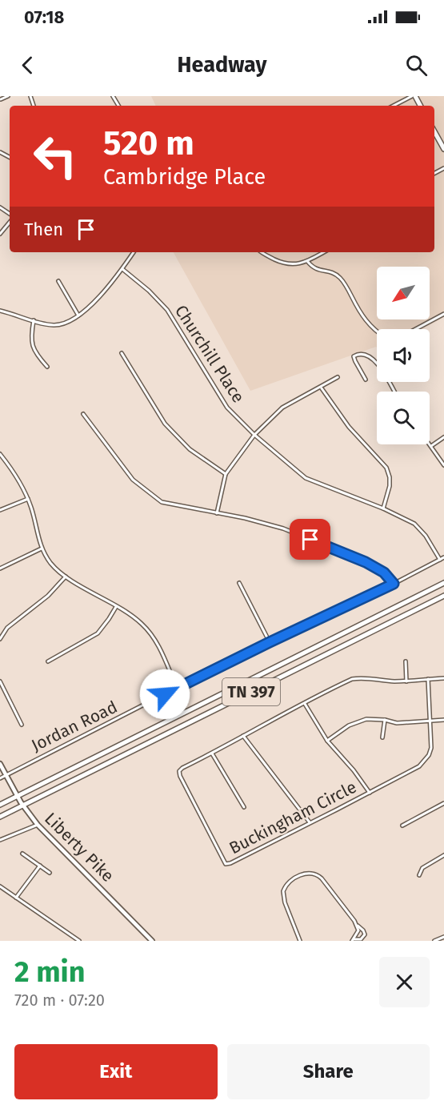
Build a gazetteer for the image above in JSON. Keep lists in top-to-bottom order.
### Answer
{
  "streets": {
    "highway": ["TN 397"],
    "street": [
      "Churchill Place",
      "Jordan Road",
      "Buckingham Circle",
      "Liberty Pike"
    ]
  },
  "crossings": [
    ["Churchill Place", "Jordan Road"],
    ["TN 397", "Liberty Pike"],
    ["Jordan Road", "Liberty Pike"]
  ],
  "north": "bottom left",
  "page": {
    "status": "07:18",
    "header": "Headway",
    "turn": ["520 m", "Cambridge Place"],
    "then": "Then",
    "heading": ["2 min", "720 m · 07:20"],
    "buttons": ["Exit", "Share"]
  }
}
